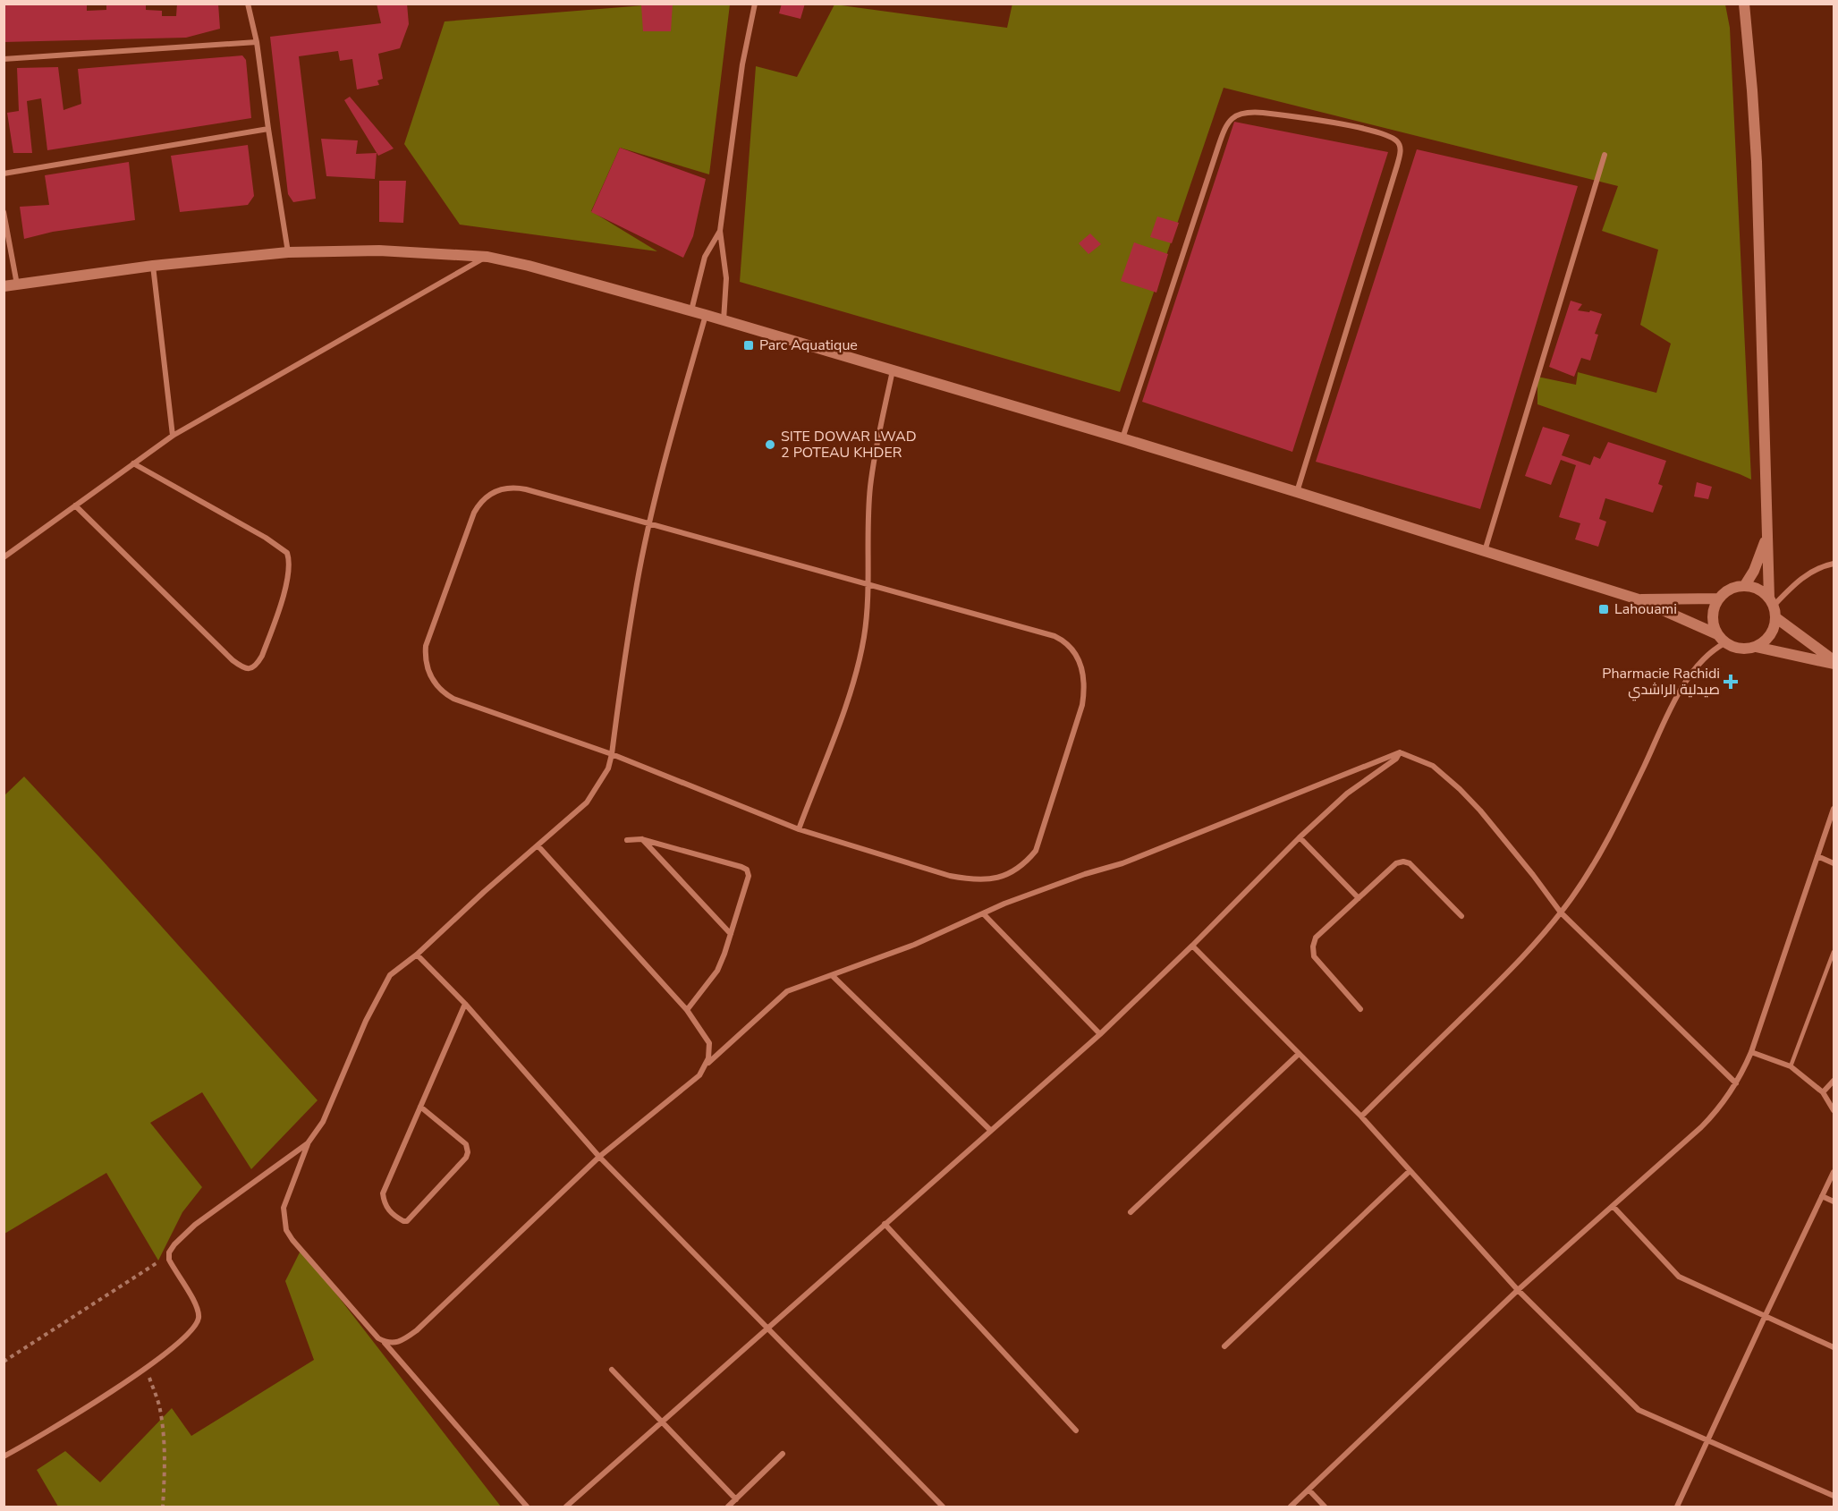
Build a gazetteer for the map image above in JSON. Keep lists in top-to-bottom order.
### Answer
{
  "places": {
    "transit": ["Parc Aquatique", "Lahouami"],
    "other": ["SITE DOWAR LWAD 2 POTEAU KHDER"],
    "health": ["Pharmacie Rachidi صيدلية الراشدي"]
  }
}
